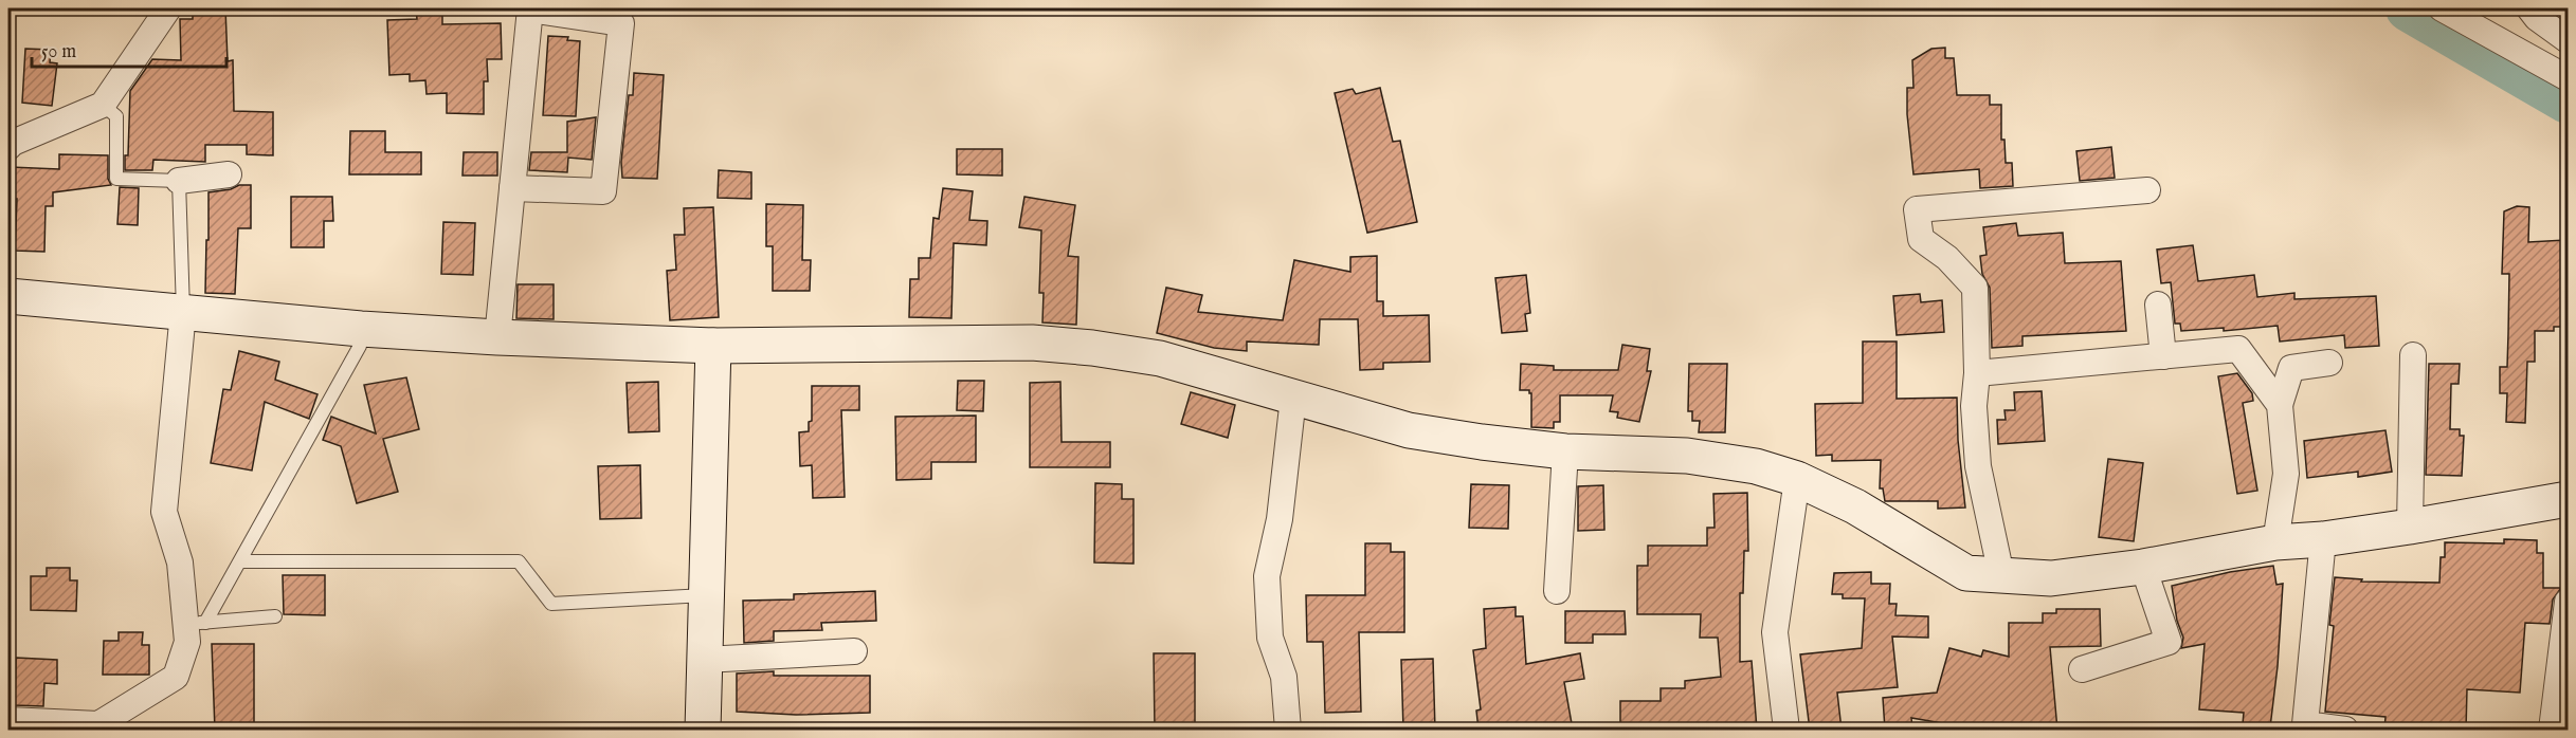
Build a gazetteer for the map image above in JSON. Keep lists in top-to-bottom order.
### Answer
{
  "scale_bar": "50 m"
}
